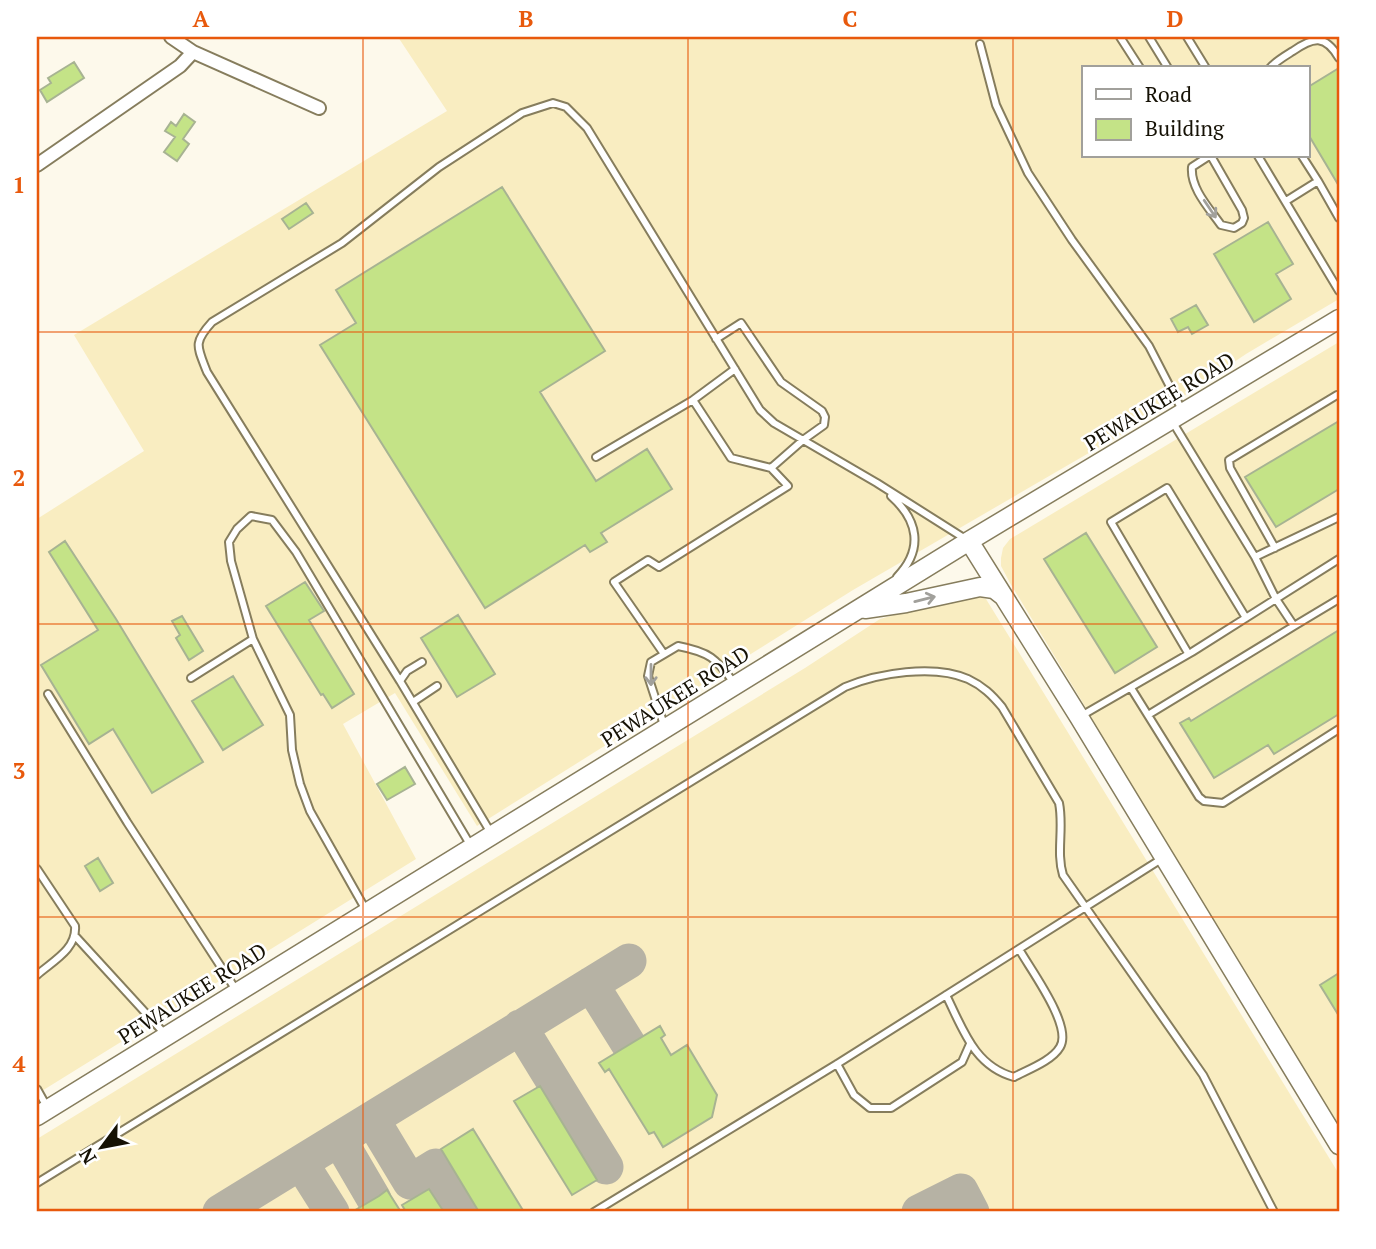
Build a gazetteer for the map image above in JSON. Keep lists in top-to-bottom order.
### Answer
{
  "streets": {
    "main road": ["PEWAUKEE ROAD"]
  },
  "legend": ["Road", "Building"],
  "north": "bottom left",
  "grid": {
    "columns": [
      "A",
      "B",
      "C",
      "D"
    ],
    "rows": [
      "1",
      "2",
      "3",
      "4"
    ]
  }
}
